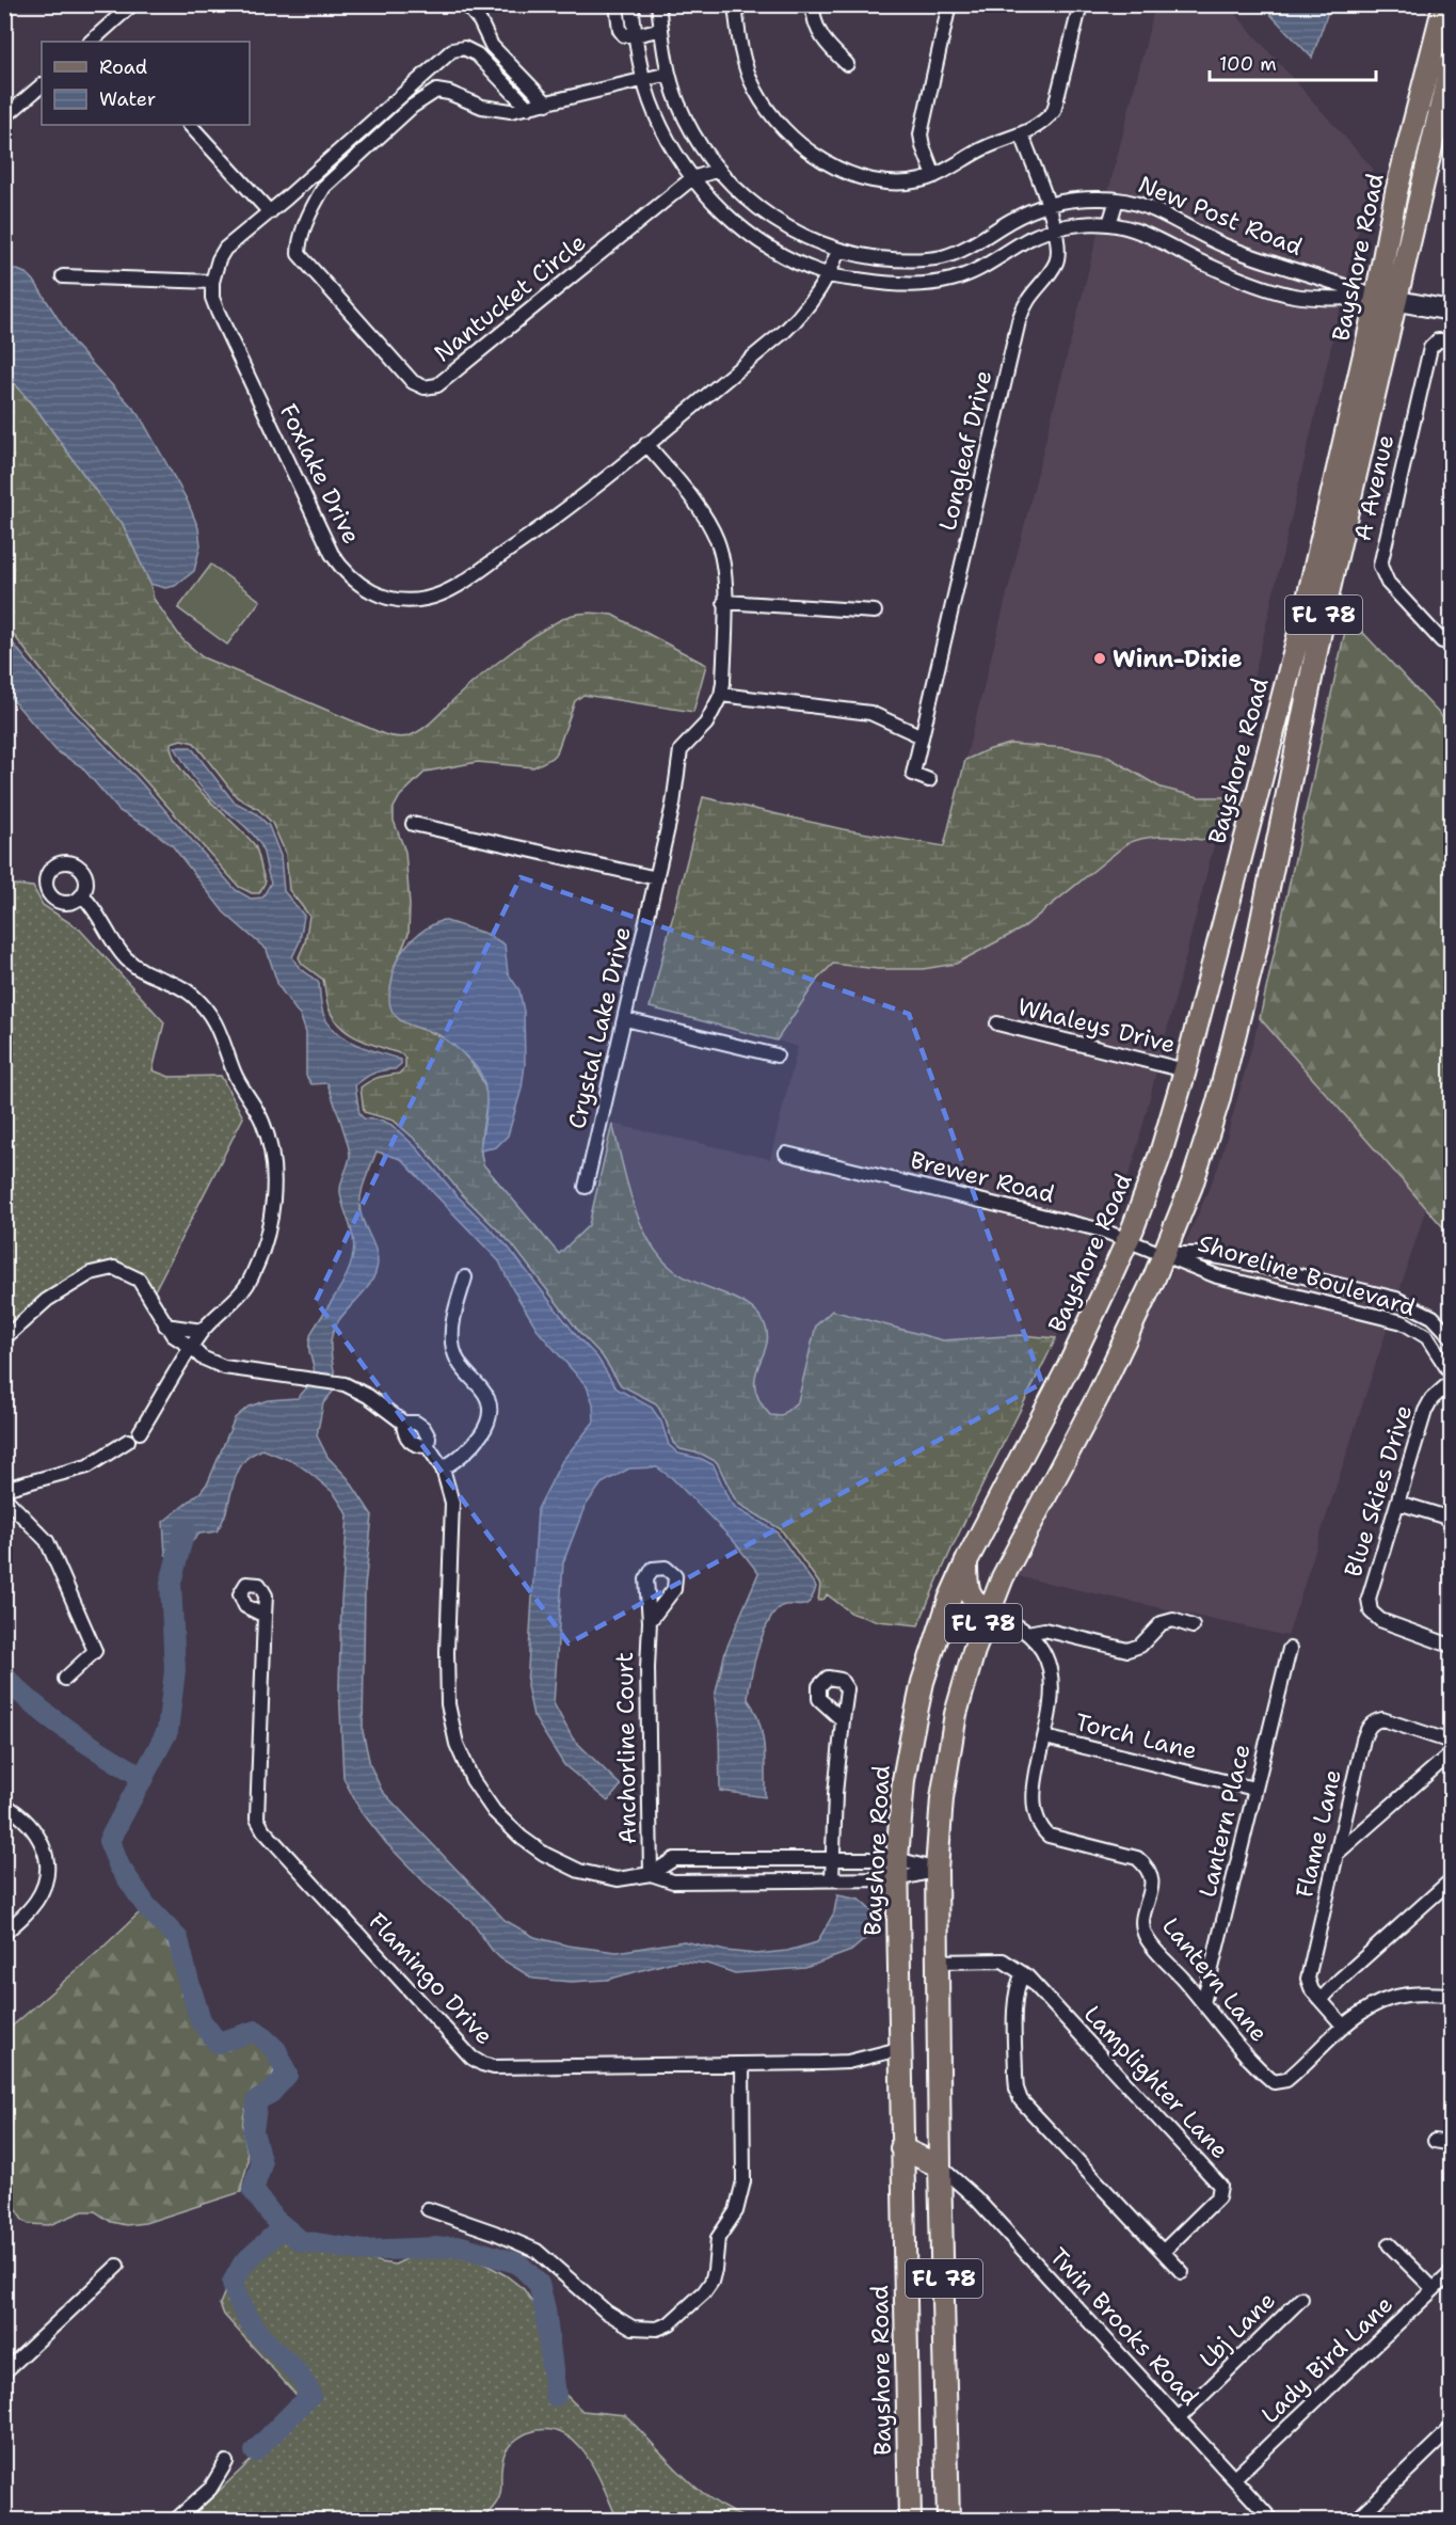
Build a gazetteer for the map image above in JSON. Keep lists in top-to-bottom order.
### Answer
{
  "streets": {
    "main road": ["Bayshore Road", "FL 78"],
    "street": [
      "New Post Road",
      "Nantucket Circle",
      "Longleaf Drive",
      "Foxlake Drive",
      "A Avenue",
      "Whaleys Drive",
      "Crystal Lake Drive",
      "Brewer Road",
      "Shoreline Boulevard",
      "Blue Skies Drive",
      "Torch Lane",
      "Anchorline Court",
      "Lantern Place",
      "Flame Lane",
      "Flamingo Drive",
      "Lantern Lane",
      "Lamplighter Lane",
      "Twin Brooks Road",
      "Lbj Lane",
      "Lady Bird Lane"
    ]
  },
  "crossings": [
    ["New Post Road", "Bayshore Road"],
    ["New Post Road", "Nantucket Circle"],
    ["New Post Road", "Longleaf Drive"],
    ["New Post Road", "Foxlake Drive"],
    ["Bayshore Road", "Whaleys Drive"],
    ["Bayshore Road", "Brewer Road"],
    ["Bayshore Road", "Shoreline Boulevard"],
    ["Bayshore Road", "Flamingo Drive"],
    ["Bayshore Road", "Lantern Lane"],
    ["Bayshore Road", "Lamplighter Lane"],
    ["Bayshore Road", "Twin Brooks Road"],
    ["Foxlake Drive", "Crystal Lake Drive"],
    ["Brewer Road", "Shoreline Boulevard"],
    ["Torch Lane", "Lantern Place"],
    ["Torch Lane", "Lantern Lane"],
    ["Lantern Place", "Lantern Lane"],
    ["Flame Lane", "Lantern Lane"],
    ["Twin Brooks Road", "Lbj Lane"],
    ["Twin Brooks Road", "Lady Bird Lane"]
  ],
  "places": ["Winn-Dixie"],
  "legend": ["Road", "Water"],
  "scale_bar": "100 m"
}
